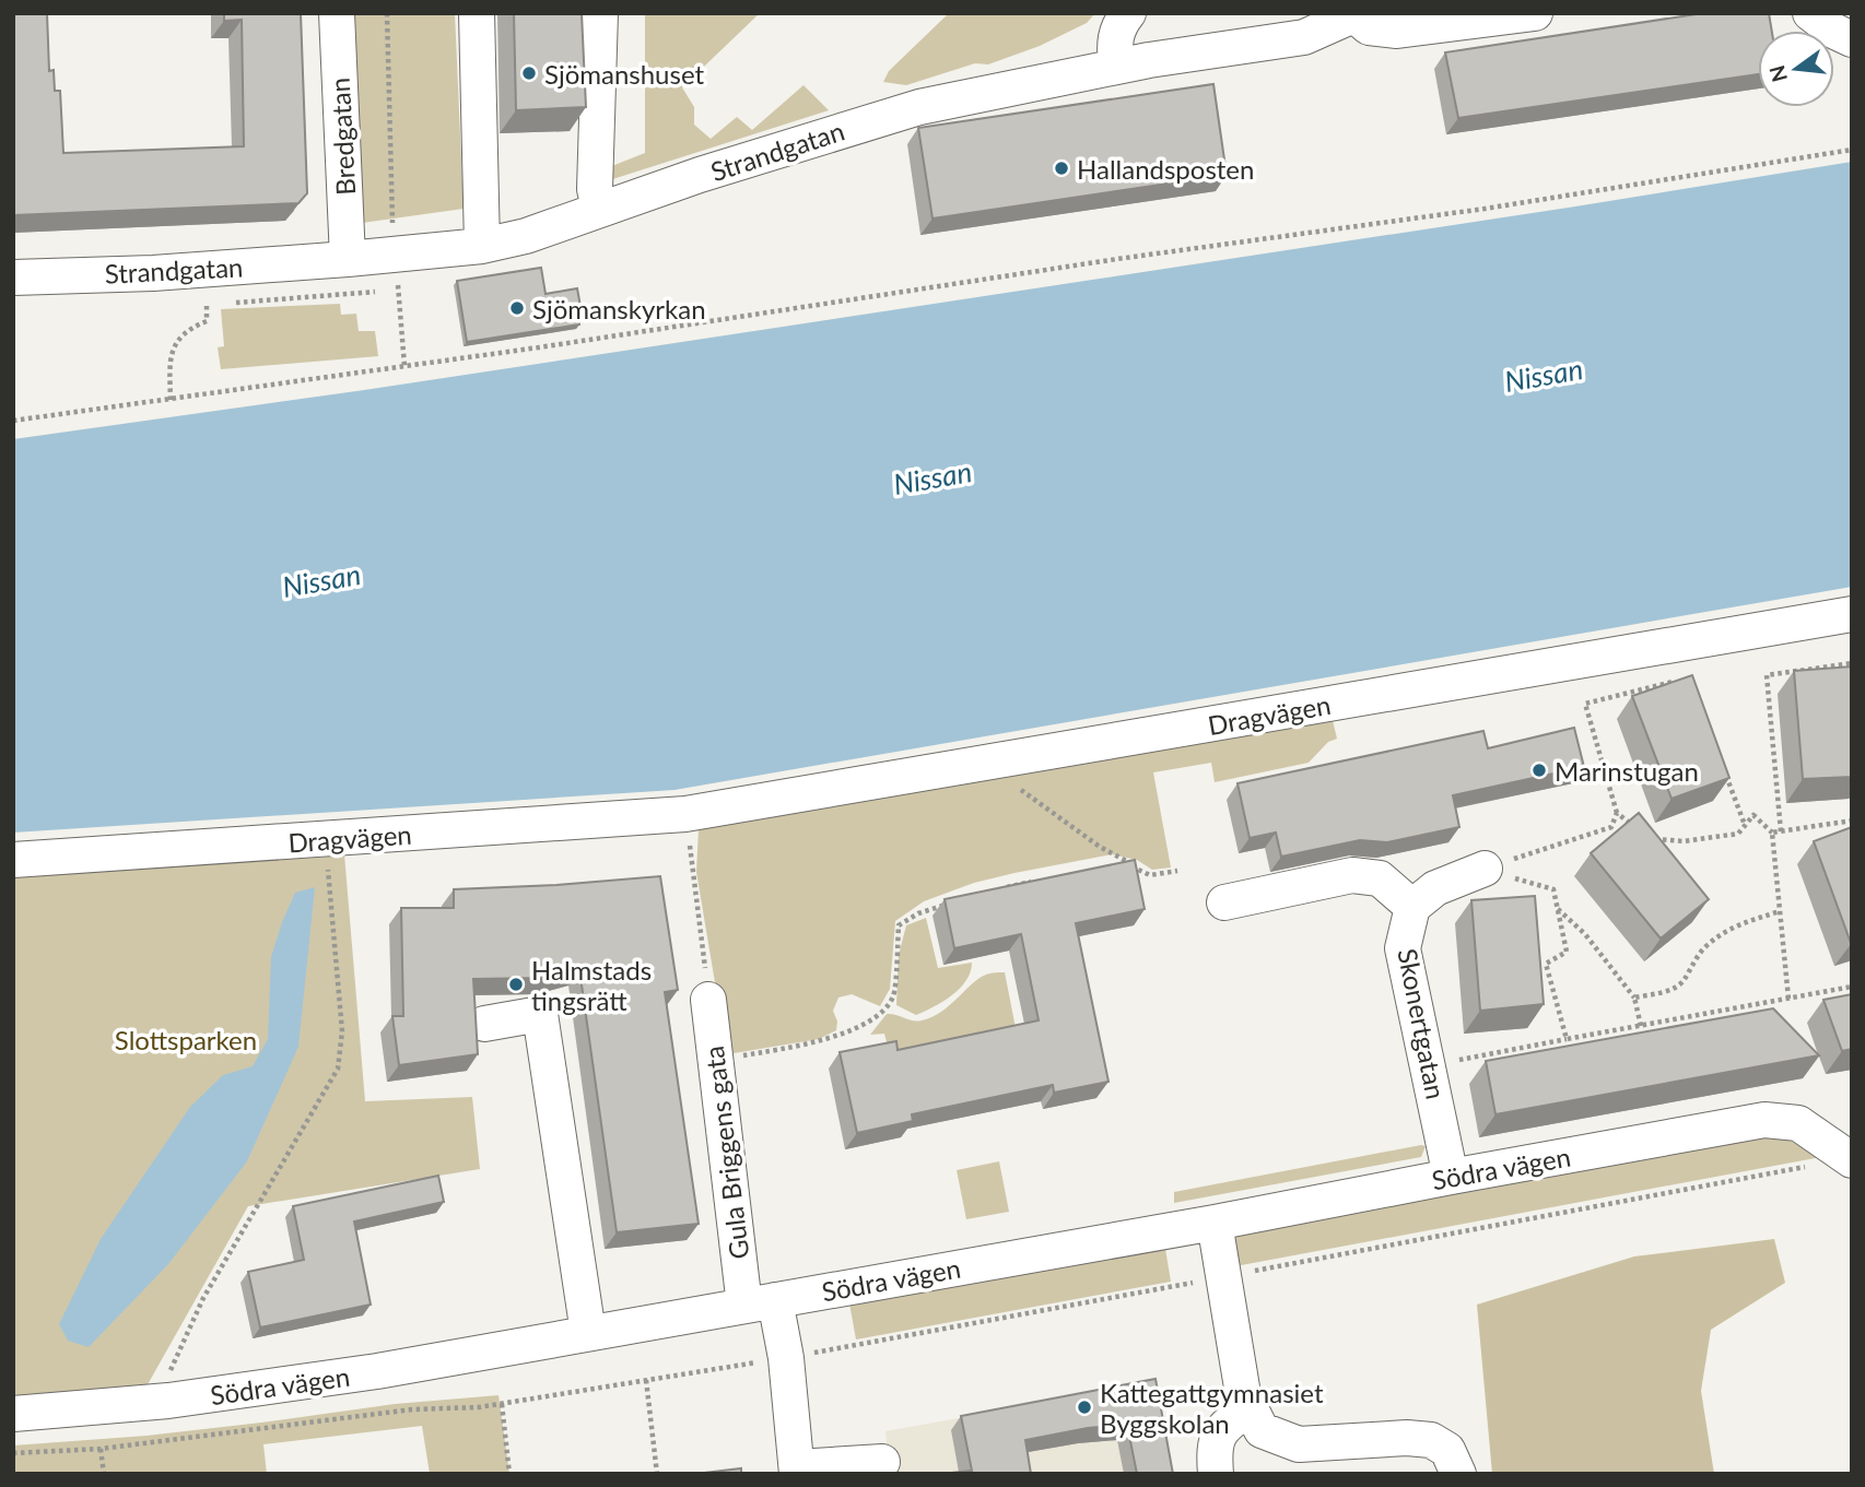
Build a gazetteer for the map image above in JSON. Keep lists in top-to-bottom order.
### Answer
{
  "streets": {
    "street": [
      "Bredgatan",
      "Strandgatan",
      "Dragvägen",
      "Skonertgatan",
      "Gula Briggens gata",
      "Södra vägen"
    ]
  },
  "crossings": [
    ["Bredgatan", "Strandgatan"],
    ["Skonertgatan", "Södra vägen"],
    ["Gula Briggens gata", "Södra vägen"]
  ],
  "water": ["Nissan"],
  "parks": ["Slottsparken"],
  "places": [
    "Sjömanshuset",
    "Hallandsposten",
    "Sjömanskyrkan",
    "Marinstugan",
    "Halmstads tingsrätt",
    "Kattegattgymnasiet Byggskolan"
  ],
  "north": "left"
}
